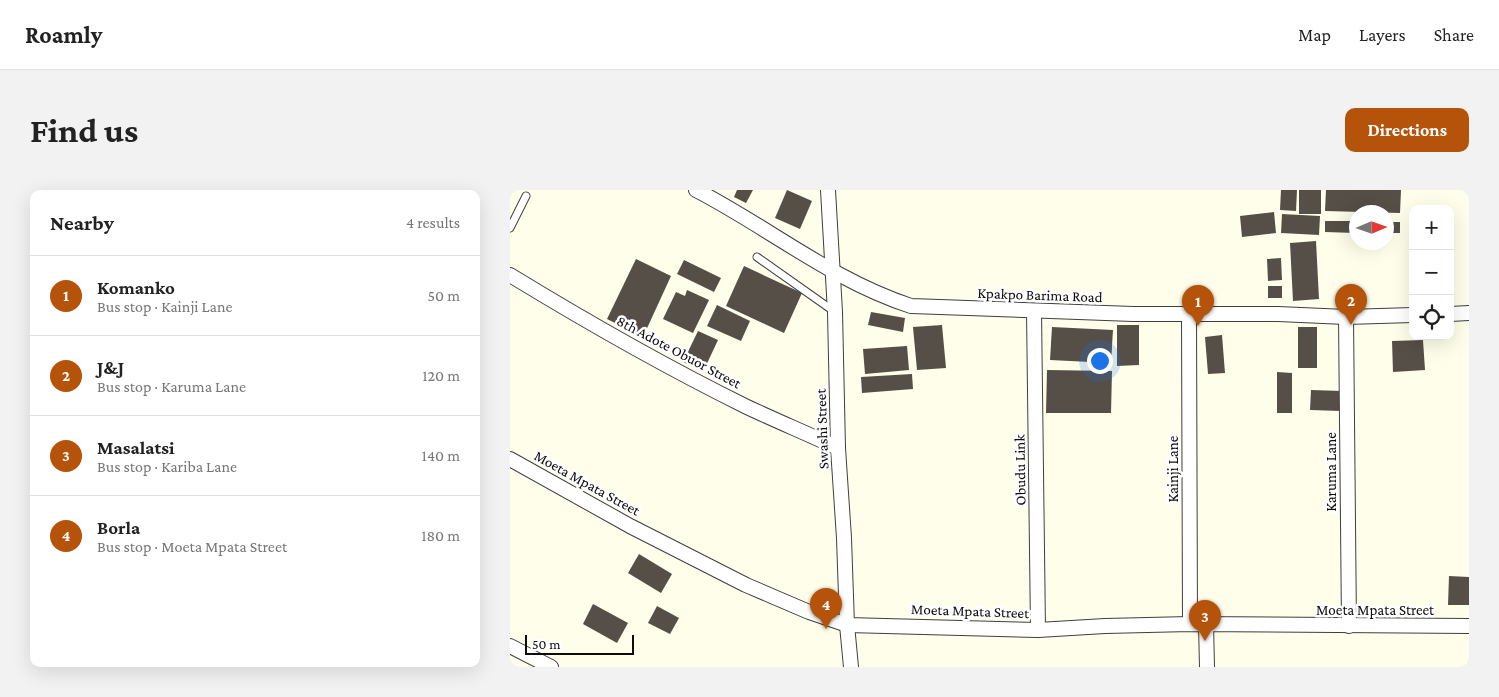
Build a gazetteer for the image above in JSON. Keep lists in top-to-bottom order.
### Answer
{
  "streets": {
    "street": [
      "Kpakpo Barima Road",
      "8th Adote Obuor Street",
      "Swashi Street",
      "Kainji Lane",
      "Obudu Link",
      "Karuma Lane",
      "Moeta Mpata Street"
    ]
  },
  "crossings": [
    ["Kpakpo Barima Road", "Swashi Street"],
    ["Kpakpo Barima Road", "Kainji Lane"],
    ["Kpakpo Barima Road", "Obudu Link"],
    ["Kpakpo Barima Road", "Karuma Lane"],
    ["8th Adote Obuor Street", "Swashi Street"],
    ["Swashi Street", "Moeta Mpata Street"],
    ["Kainji Lane", "Moeta Mpata Street"],
    ["Obudu Link", "Moeta Mpata Street"],
    ["Karuma Lane", "Moeta Mpata Street"]
  ],
  "scale_bar": "50 m",
  "north": "right",
  "page": {
    "header": "Roamly",
    "nav": ["Map", "Layers", "Share"],
    "buttons": "Directions",
    "title": "Find us",
    "heading": ["Nearby", "4 results"],
    "map_buttons": ["+", "−"],
    "list": [
      {
        "mark": "1",
        "name": "Komanko",
        "note": "Bus stop · Kainji Lane",
        "value": "50 m"
      },
      {
        "mark": "2",
        "name": "J&J",
        "note": "Bus stop · Karuma Lane",
        "value": "120 m"
      },
      {
        "mark": "3",
        "name": "Masalatsi",
        "note": "Bus stop · Kariba Lane",
        "value": "140 m"
      },
      {
        "mark": "4",
        "name": "Borla",
        "note": "Bus stop · Moeta Mpata Street",
        "value": "180 m"
      }
    ],
    "pins": [
      "2",
      "1",
      "4",
      "3"
    ],
    "scale": "50 m"
  }
}
